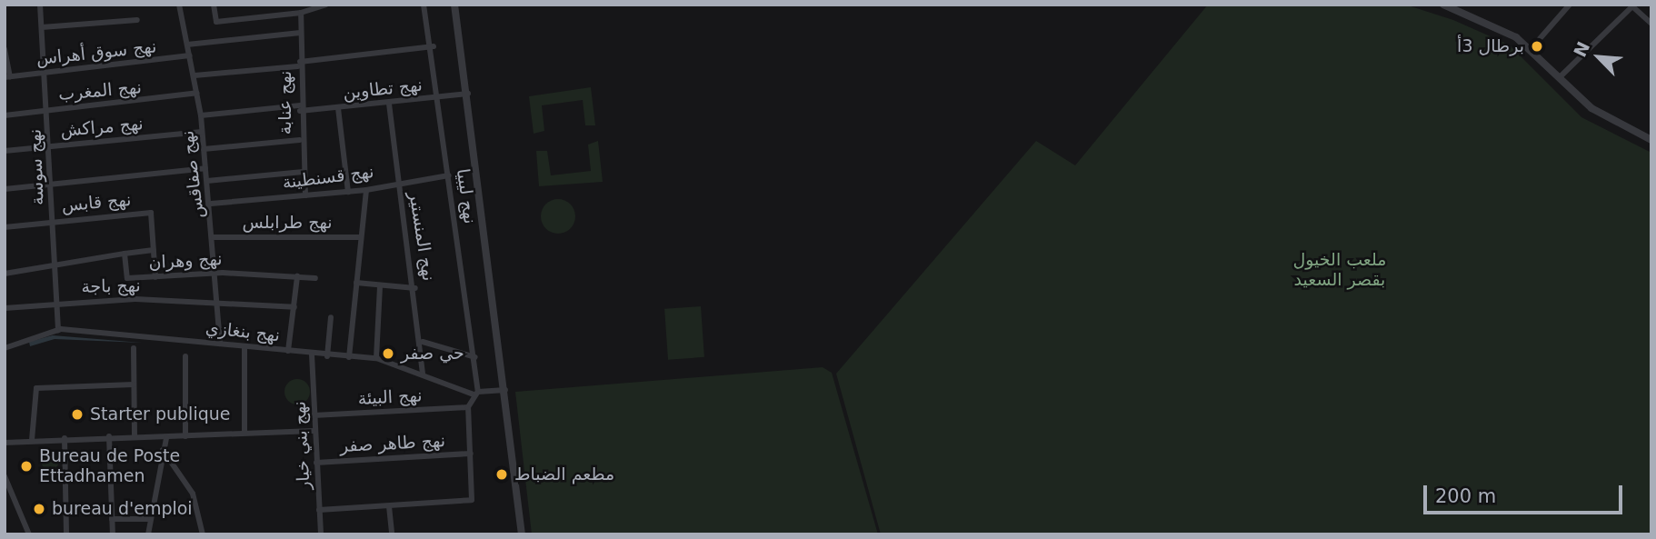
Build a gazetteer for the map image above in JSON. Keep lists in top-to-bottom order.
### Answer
{
  "streets": {
    "street": [
      "نهج سوق أهراس",
      "نهج تطاوين",
      "نهج المغرب",
      "نهج عنابة",
      "نهج مراكش",
      "نهج سوسة",
      "نهج صفاقس",
      "نهج قسنطينة",
      "نهج ليبيا",
      "نهج قابس",
      "نهج طرابلس",
      "نهج المنستير",
      "نهج وهران",
      "نهج باجة",
      "نهج بنغازي",
      "نهج البيئة",
      "نهج طاهر صفر",
      "نهج بني خيار"
    ]
  },
  "crossings": [
    ["نهج سوق أهراس", "نهج سوسة"],
    ["نهج سوق أهراس", "نهج صفاقس"],
    ["نهج تطاوين", "نهج عنابة"],
    ["نهج تطاوين", "نهج صفاقس"],
    ["نهج تطاوين", "نهج ليبيا"],
    ["نهج تطاوين", "نهج المنستير"],
    ["نهج المغرب", "نهج سوسة"],
    ["نهج المغرب", "نهج صفاقس"],
    ["نهج عنابة", "نهج قسنطينة"],
    ["نهج مراكش", "نهج سوسة"],
    ["نهج مراكش", "نهج صفاقس"],
    ["نهج سوسة", "نهج قابس"],
    ["نهج سوسة", "نهج وهران"],
    ["نهج سوسة", "نهج باجة"],
    ["نهج سوسة", "نهج بنغازي"],
    ["نهج صفاقس", "نهج قسنطينة"],
    ["نهج صفاقس", "نهج طرابلس"],
    ["نهج صفاقس", "نهج وهران"],
    ["نهج صفاقس", "نهج باجة"],
    ["نهج صفاقس", "نهج بنغازي"],
    ["نهج قسنطينة", "نهج ليبيا"],
    ["نهج قسنطينة", "نهج المنستير"],
    ["نهج ليبيا", "نهج بنغازي"],
    ["نهج المنستير", "نهج بنغازي"],
    ["نهج بنغازي", "نهج بني خيار"],
    ["نهج البيئة", "نهج بني خيار"],
    ["نهج طاهر صفر", "نهج بني خيار"]
  ],
  "parks": ["ملعب الخيول بقصر السعيد"],
  "places": [
    "برطال 3أ",
    "حي صفر",
    "Starter publique",
    "Bureau de Poste Ettadhamen",
    "مطعم الضباط",
    "bureau d'emploi"
  ],
  "scale_bar": "200 m",
  "north": "top left"
}
